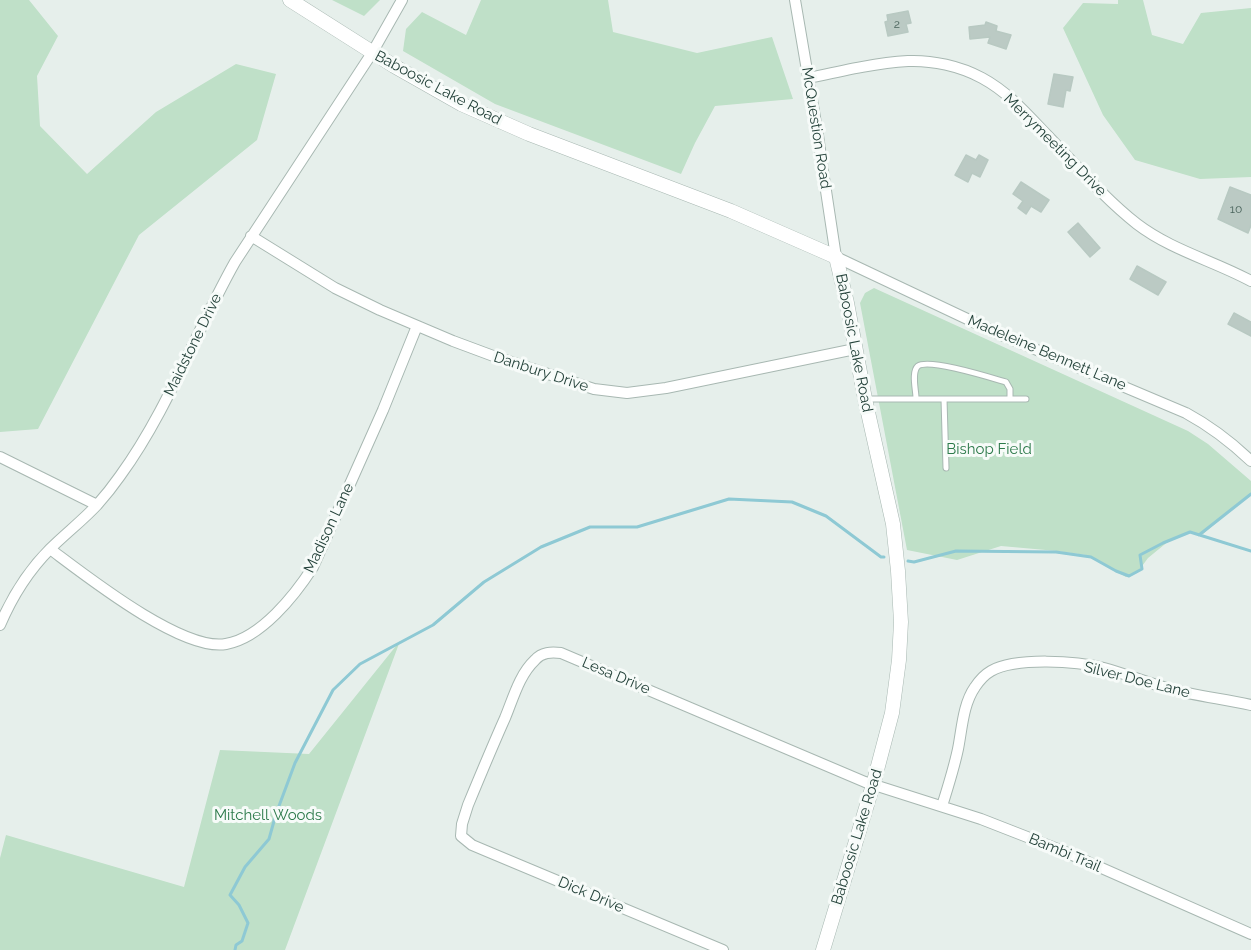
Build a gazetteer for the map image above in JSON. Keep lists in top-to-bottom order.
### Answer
{
  "streets": {
    "street": [
      "Baboosic Lake Road",
      "McQuestion Road",
      "Merrymeeting Drive",
      "Maidstone Drive",
      "Madeleine Bennett Lane",
      "Danbury Drive",
      "Madison Lane",
      "Lesa Drive",
      "Silver Doe Lane",
      "Bambi Trail",
      "Dick Drive"
    ]
  },
  "crossings": [
    ["Baboosic Lake Road", "McQuestion Road"],
    ["Baboosic Lake Road", "Maidstone Drive"],
    ["Baboosic Lake Road", "Madeleine Bennett Lane"],
    ["Baboosic Lake Road", "Danbury Drive"],
    ["Baboosic Lake Road", "Lesa Drive"],
    ["Baboosic Lake Road", "Bambi Trail"],
    ["McQuestion Road", "Merrymeeting Drive"],
    ["McQuestion Road", "Madeleine Bennett Lane"],
    ["Maidstone Drive", "Danbury Drive"],
    ["Maidstone Drive", "Madison Lane"],
    ["Danbury Drive", "Madison Lane"],
    ["Lesa Drive", "Bambi Trail"],
    ["Lesa Drive", "Dick Drive"],
    ["Silver Doe Lane", "Bambi Trail"]
  ],
  "parks": ["Bishop Field", "Mitchell Woods"],
  "house_numbers": ["2", "10"]
}
